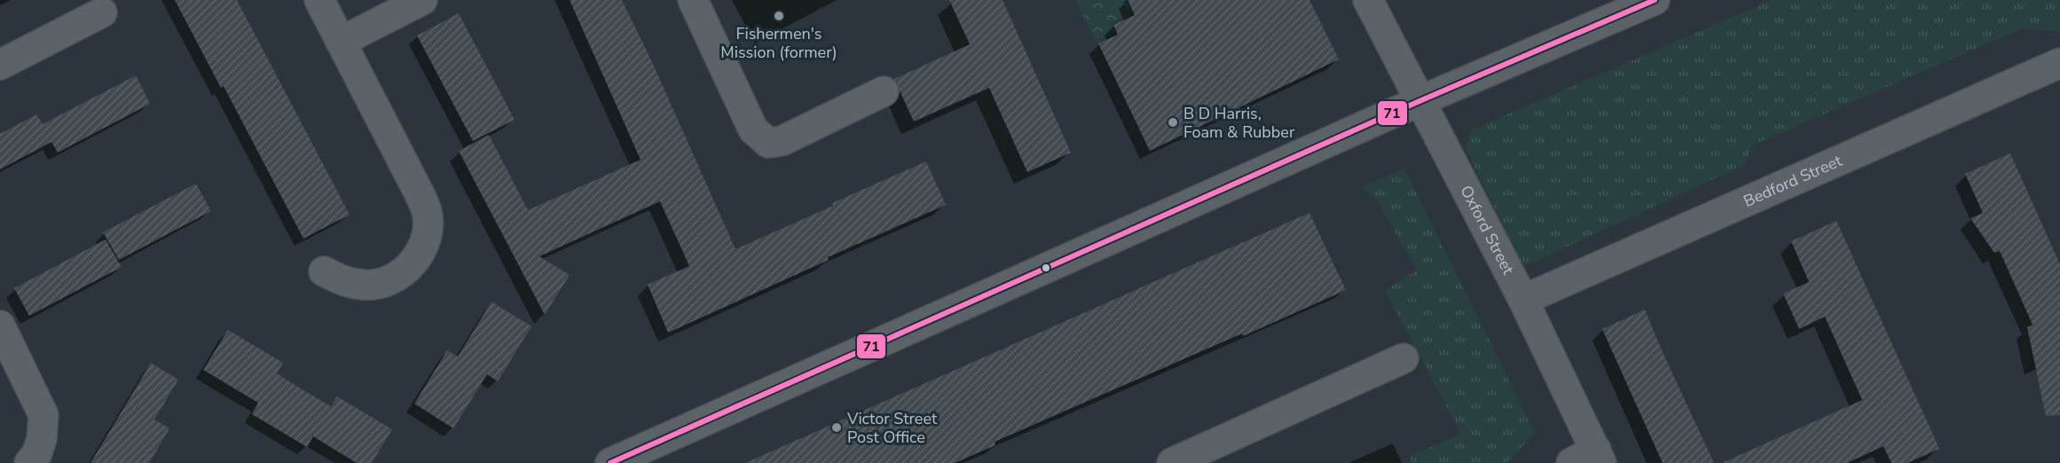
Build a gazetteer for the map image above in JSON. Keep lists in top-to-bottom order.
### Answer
{
  "streets": {
    "street": ["Bedford Street", "Oxford Street"]
  },
  "crossings": [
    ["Bedford Street", "Oxford Street"]
  ],
  "places": ["Fishermen's Mission (former)", "B D Harris, Foam & Rubber", "Victor Street Post Office"],
  "lines": ["transit line 71"]
}
